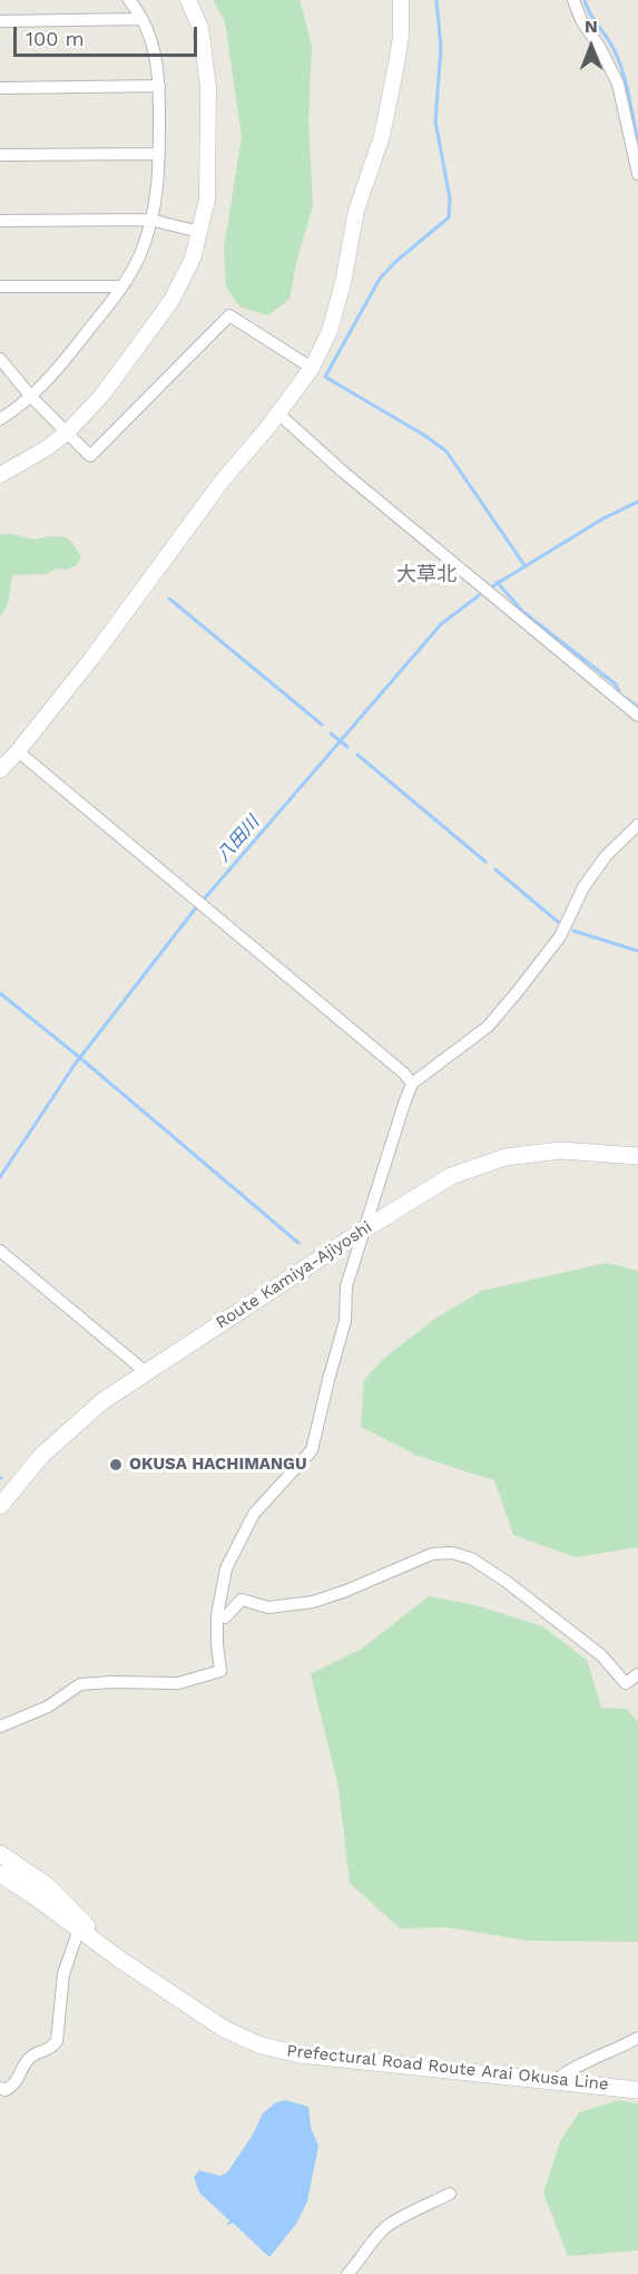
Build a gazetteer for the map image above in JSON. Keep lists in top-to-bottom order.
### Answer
{
  "streets": {
    "main road": ["Route Kamiya-Ajiyoshi", "Prefectural Road Route Arai Okusa Line"]
  },
  "districts": ["大草北"],
  "water": ["八田川"],
  "places": ["OKUSA HACHIMANGU"],
  "scale_bar": "100 m",
  "north": "top"
}
